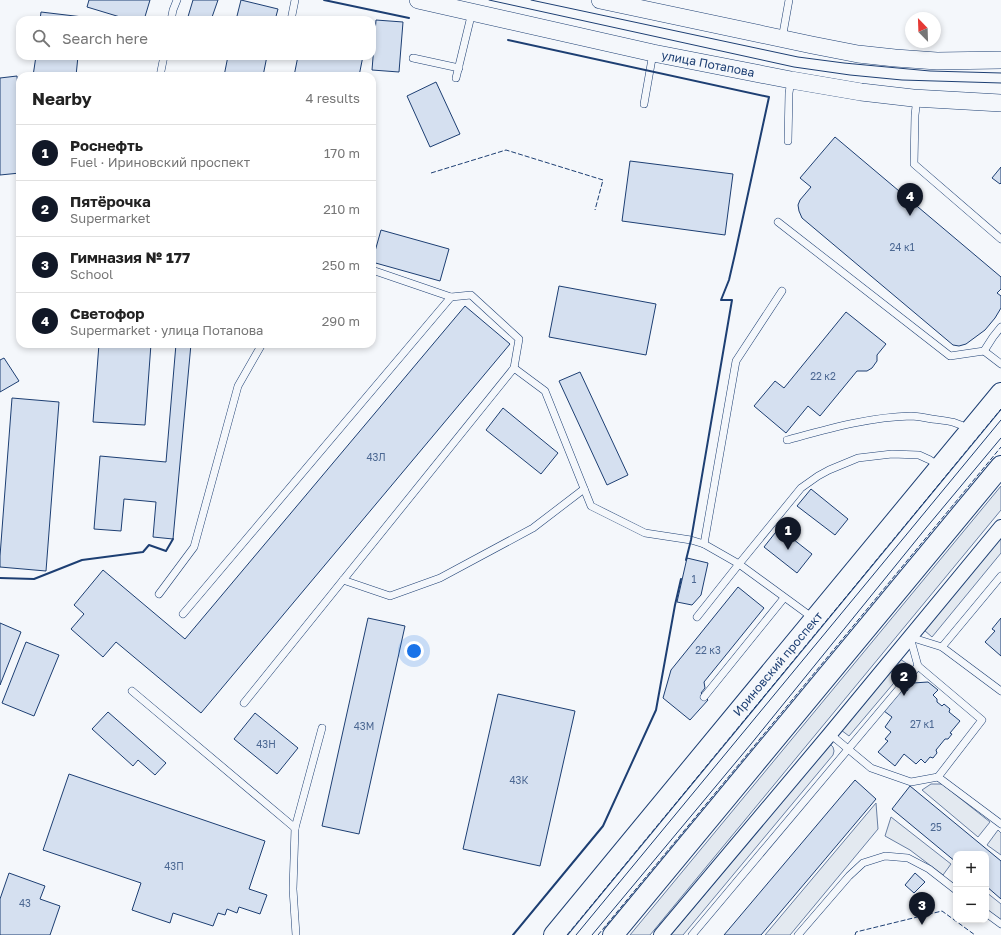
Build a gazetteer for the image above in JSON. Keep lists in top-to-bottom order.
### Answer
{
  "streets": {
    "main road": ["Ириновский проспект"],
    "street": ["улица Потапова"]
  },
  "house_numbers": [
    "24 к1",
    "22 к2",
    "43Л",
    "1",
    "22 к3",
    "27 к1",
    "43М",
    "43Н",
    "43К",
    "25",
    "43П",
    "43"
  ],
  "north": "top left",
  "page": {
    "search": "Search here",
    "heading": ["Nearby", "4 results"],
    "list": [
      {
        "mark": "1",
        "name": "Роснефть",
        "note": "Fuel · Ириновский проспект",
        "value": "170 m"
      },
      {
        "mark": "2",
        "name": "Пятёрочка",
        "note": "Supermarket",
        "value": "210 m"
      },
      {
        "mark": "3",
        "name": "Гимназия № 177",
        "note": "School",
        "value": "250 m"
      },
      {
        "mark": "4",
        "name": "Светофор",
        "note": "Supermarket · улица Потапова",
        "value": "290 m"
      }
    ],
    "pins": [
      "4",
      "1",
      "2",
      "3"
    ],
    "map_buttons": ["+", "−"]
  }
}
